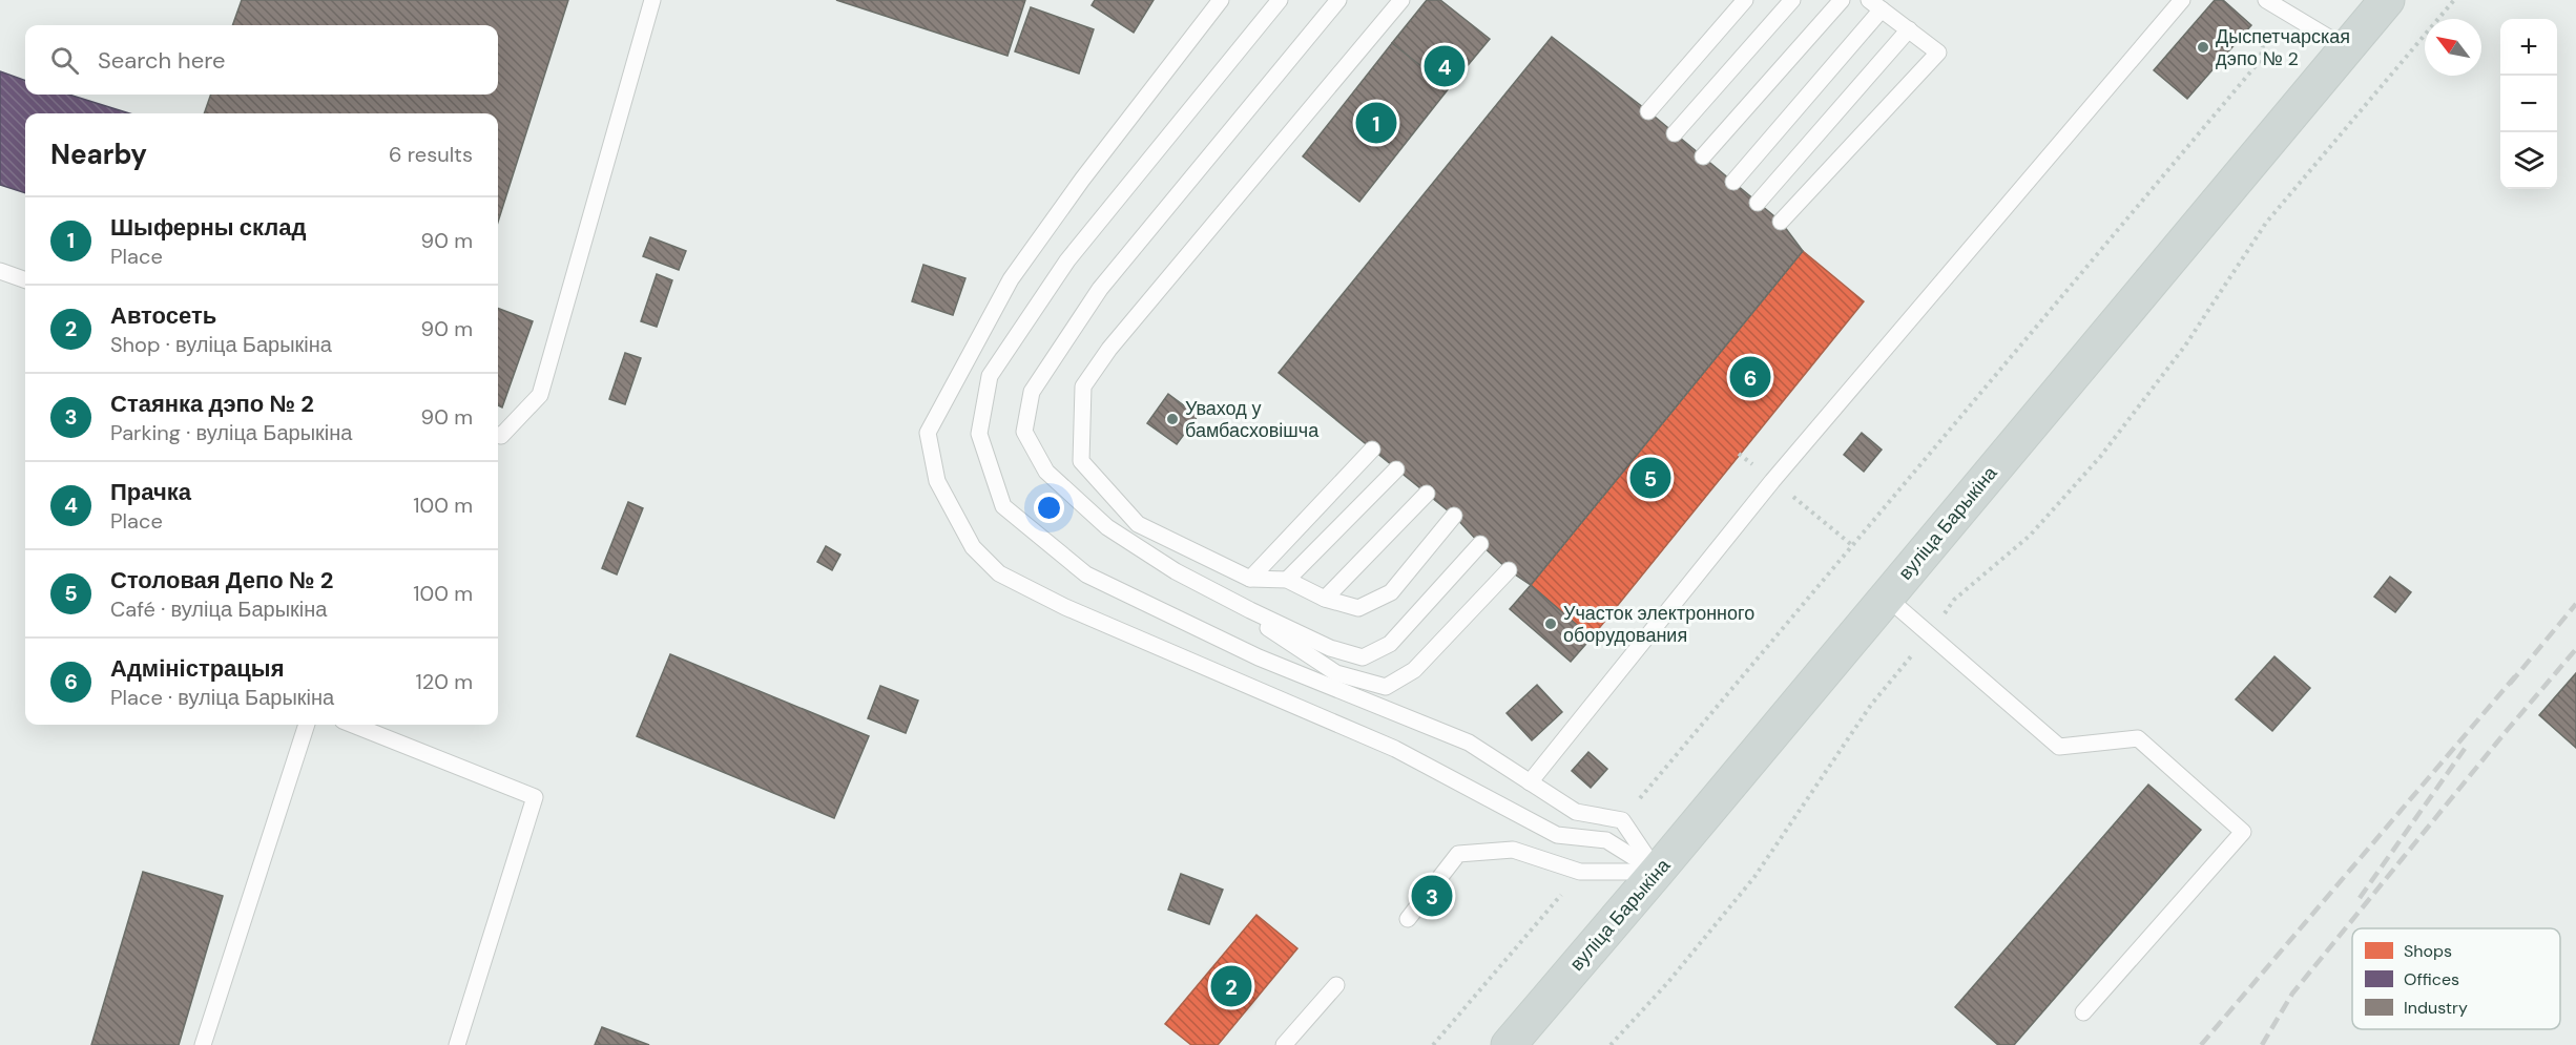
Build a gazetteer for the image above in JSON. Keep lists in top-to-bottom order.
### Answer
{
  "streets": {
    "main road": ["вуліца Барыкіна"]
  },
  "places": ["Дыспетчарская дэпо № 2", "Уваход у бамбасховішча", "Участок электронного оборудования"],
  "legend": ["Shops", "Offices", "Industry"],
  "north": "top left",
  "page": {
    "map_buttons": ["+", "−"],
    "search": "Search here",
    "pins": [
      "4",
      "1",
      "6",
      "5",
      "3",
      "2"
    ],
    "heading": ["Nearby", "6 results"],
    "list": [
      {
        "mark": "1",
        "name": "Шыферны склад",
        "note": "Place",
        "value": "90 m"
      },
      {
        "mark": "2",
        "name": "Автосеть",
        "note": "Shop · вуліца Барыкіна",
        "value": "90 m"
      },
      {
        "mark": "3",
        "name": "Стаянка дэпо № 2",
        "note": "Parking · вуліца Барыкіна",
        "value": "90 m"
      },
      {
        "mark": "4",
        "name": "Прачка",
        "note": "Place",
        "value": "100 m"
      },
      {
        "mark": "5",
        "name": "Столовая Депо № 2",
        "note": "Café · вуліца Барыкіна",
        "value": "100 m"
      },
      {
        "mark": "6",
        "name": "Адміністрацыя",
        "note": "Place · вуліца Барыкіна",
        "value": "120 m"
      }
    ]
  }
}
